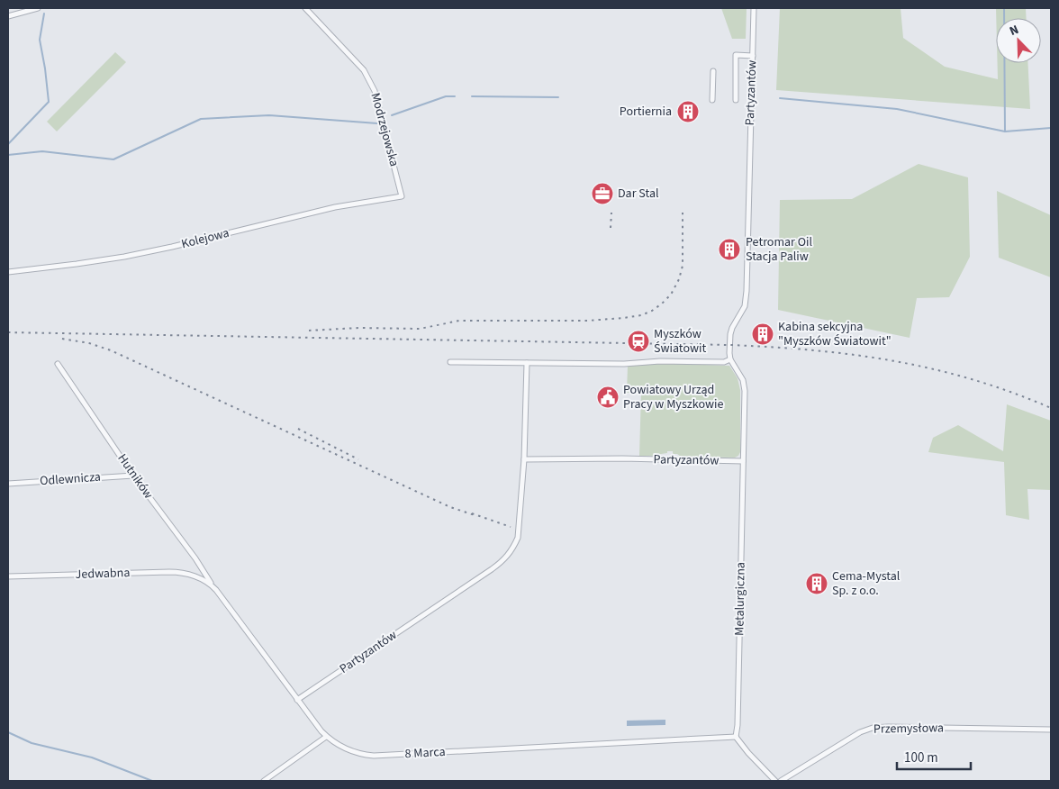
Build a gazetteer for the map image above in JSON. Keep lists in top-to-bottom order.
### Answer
{
  "streets": {
    "street": [
      "Partyzantów",
      "Modrzejowska",
      "Kolejowa",
      "Hutników",
      "Odlewnicza",
      "Jedwabna",
      "Metalurgiczna",
      "Przemysłowa",
      "8 Marca"
    ]
  },
  "crossings": [
    ["Partyzantów", "Metalurgiczna"],
    ["Partyzantów", "8 Marca"],
    ["Modrzejowska", "Kolejowa"],
    ["Hutników", "Odlewnicza"],
    ["Hutników", "8 Marca"],
    ["Jedwabna", "8 Marca"],
    ["Metalurgiczna", "8 Marca"]
  ],
  "places": {
    "building": [
      "Portiernia",
      "Petromar Oil Stacja Paliw",
      "Kabina sekcyjna \"Myszków Światowit\"",
      "Cema-Mystal Sp. z o.o."
    ],
    "office": ["Dar Stal"],
    "station": ["Myszków Światowit"],
    "public building": ["Powiatowy Urząd Pracy w Myszkowie"]
  },
  "scale_bar": "100 m",
  "north": "top left"
}
